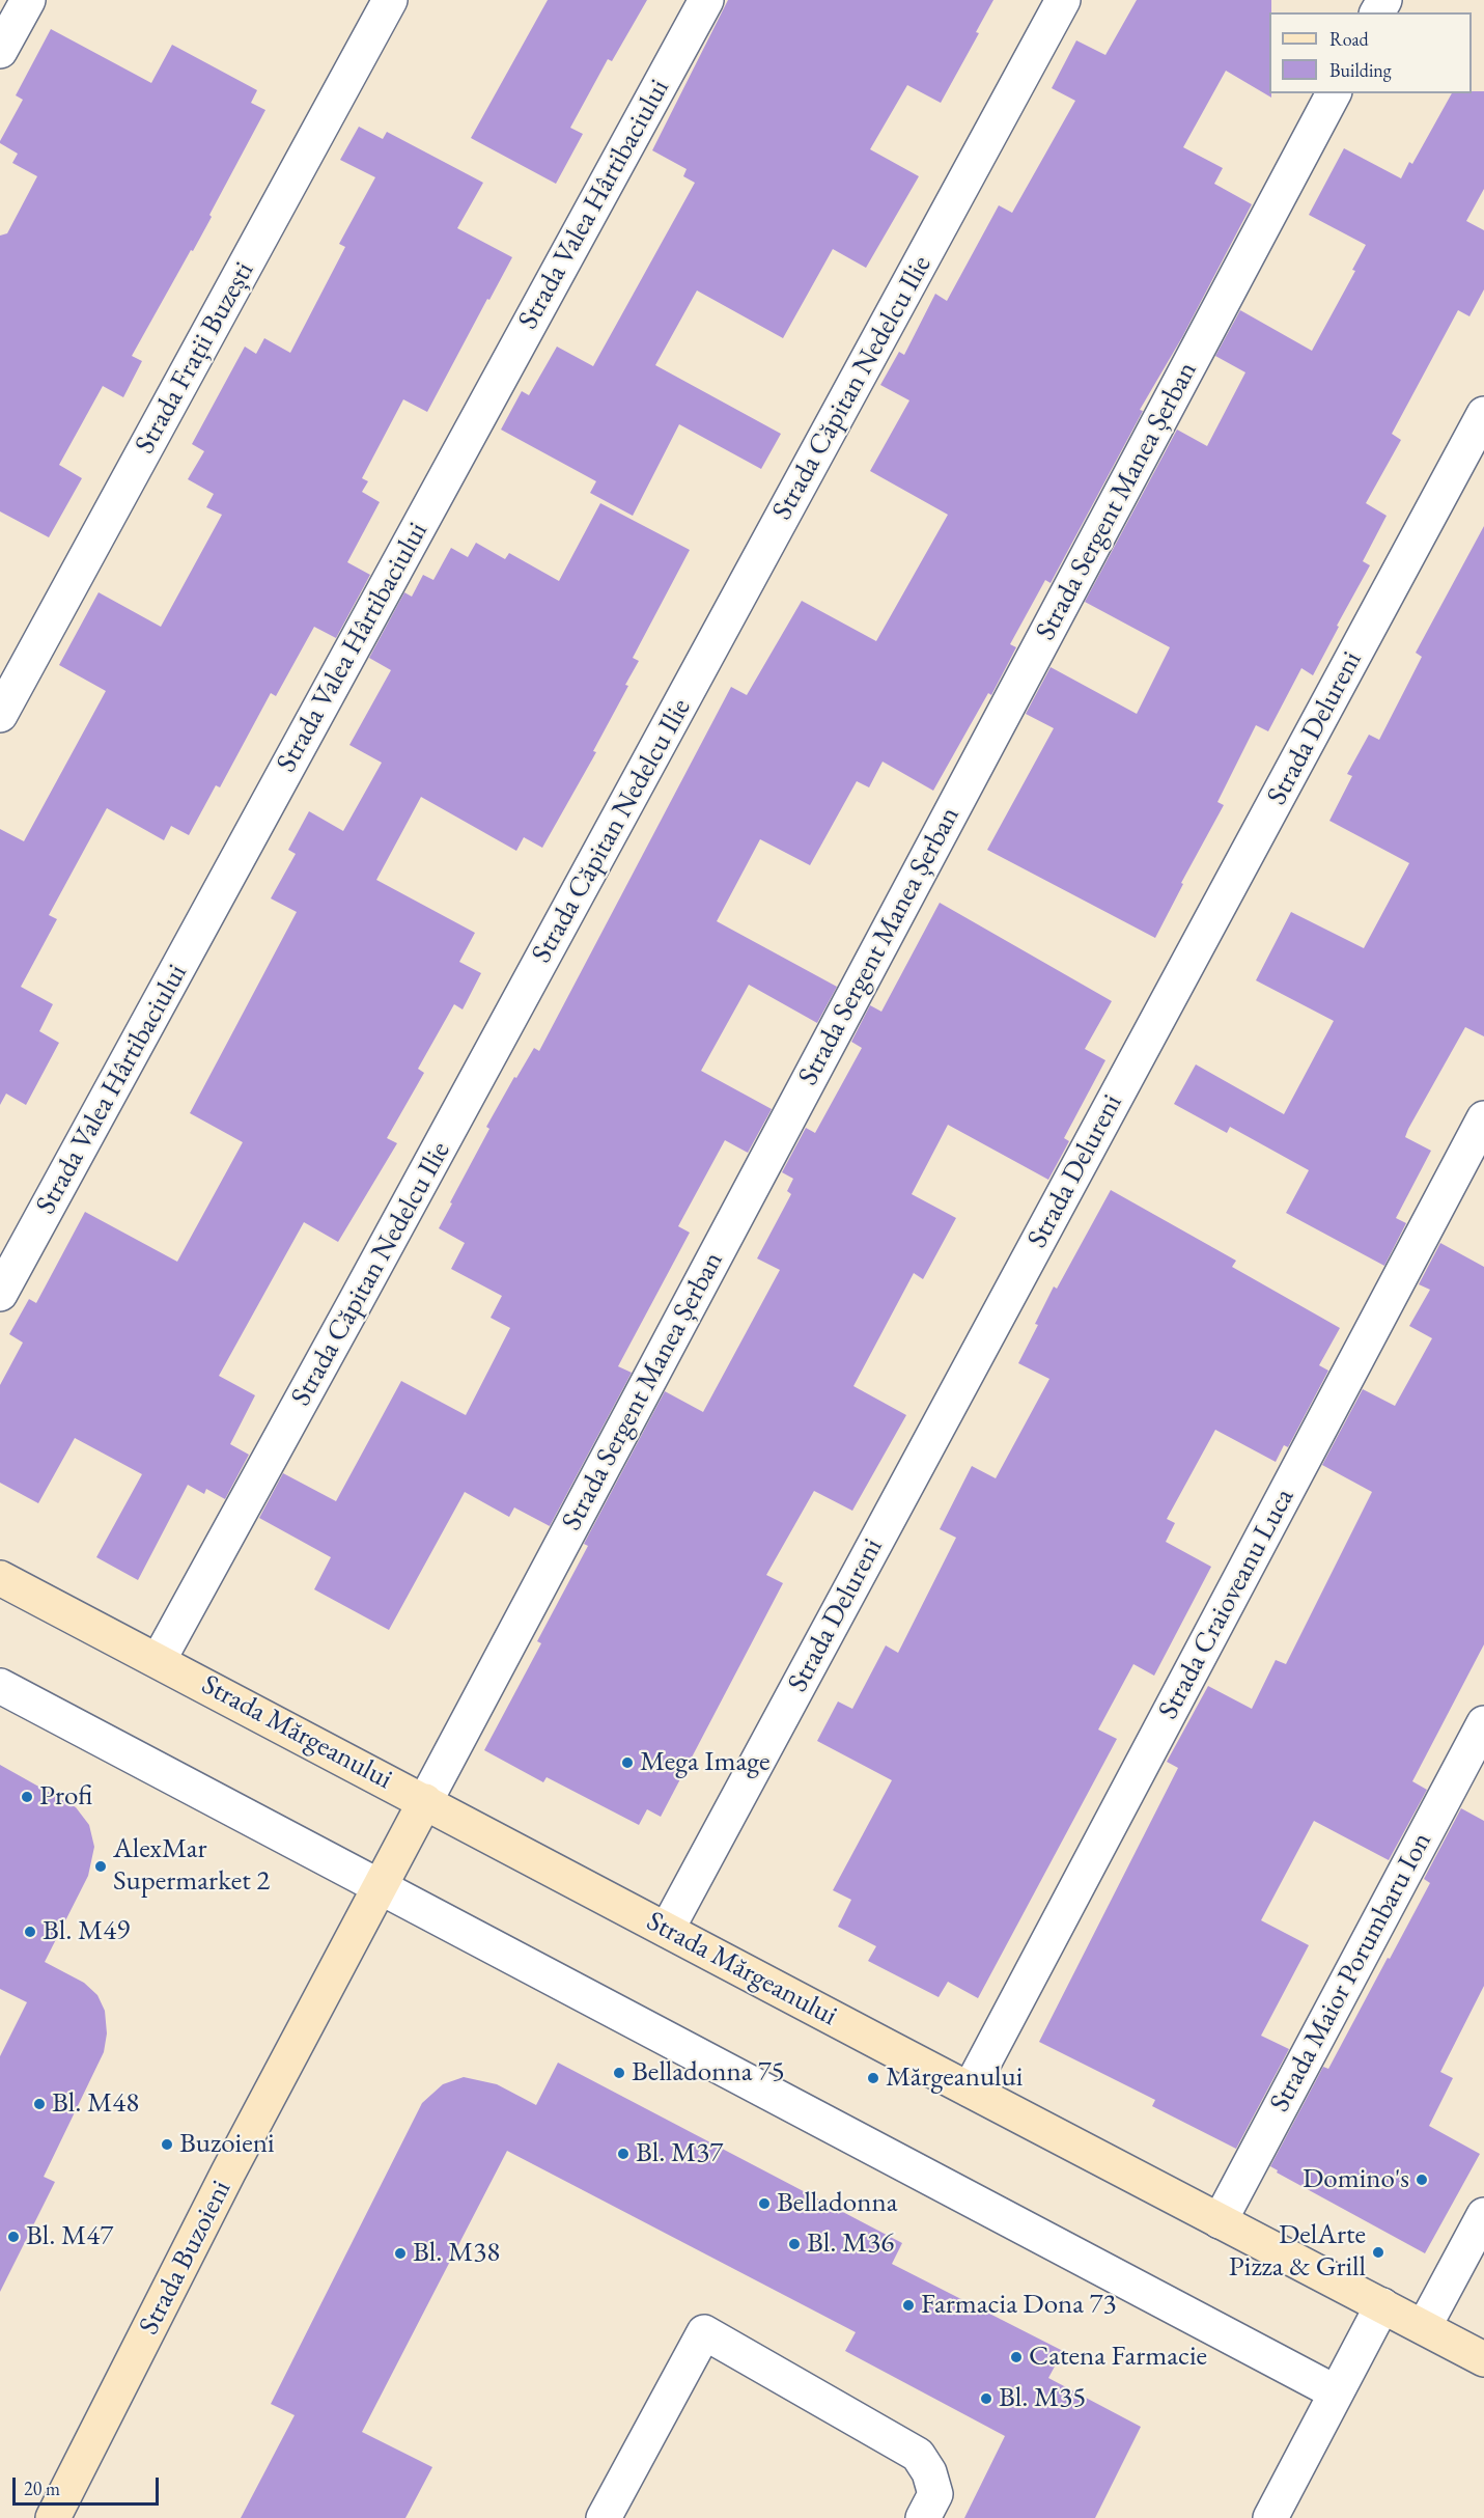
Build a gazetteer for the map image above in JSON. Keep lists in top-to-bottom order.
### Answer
{
  "streets": {
    "street": [
      "Strada Valea Hârtibaciului",
      "Strada Frații Buzești",
      "Strada Căpitan Nedelcu Ilie",
      "Strada Sergent Manea Șerban",
      "Strada Delureni",
      "Strada Craioveanu Luca",
      "Strada Mărgeanului",
      "Strada Maior Porumbaru Ion",
      "Strada Buzoieni"
    ]
  },
  "crossings": [
    ["Strada Căpitan Nedelcu Ilie", "Strada Mărgeanului"],
    ["Strada Sergent Manea Șerban", "Strada Mărgeanului"],
    ["Strada Sergent Manea Șerban", "Strada Buzoieni"],
    ["Strada Delureni", "Strada Mărgeanului"],
    ["Strada Craioveanu Luca", "Strada Mărgeanului"],
    ["Strada Mărgeanului", "Strada Maior Porumbaru Ion"],
    ["Strada Mărgeanului", "Strada Buzoieni"]
  ],
  "places": [
    "Mega Image",
    "Profi",
    "AlexMar Supermarket 2",
    "Bl. M49",
    "Belladonna 75",
    "Mărgeanului",
    "Bl. M48",
    "Buzoieni",
    "Bl. M37",
    "Domino's",
    "Belladonna",
    "Bl. M47",
    "Bl. M36",
    "DelArte Pizza & Grill",
    "Bl. M38",
    "Farmacia Dona 73",
    "Catena Farmacie",
    "Bl. M35"
  ],
  "legend": ["Road", "Building"],
  "scale_bar": "20 m"
}
